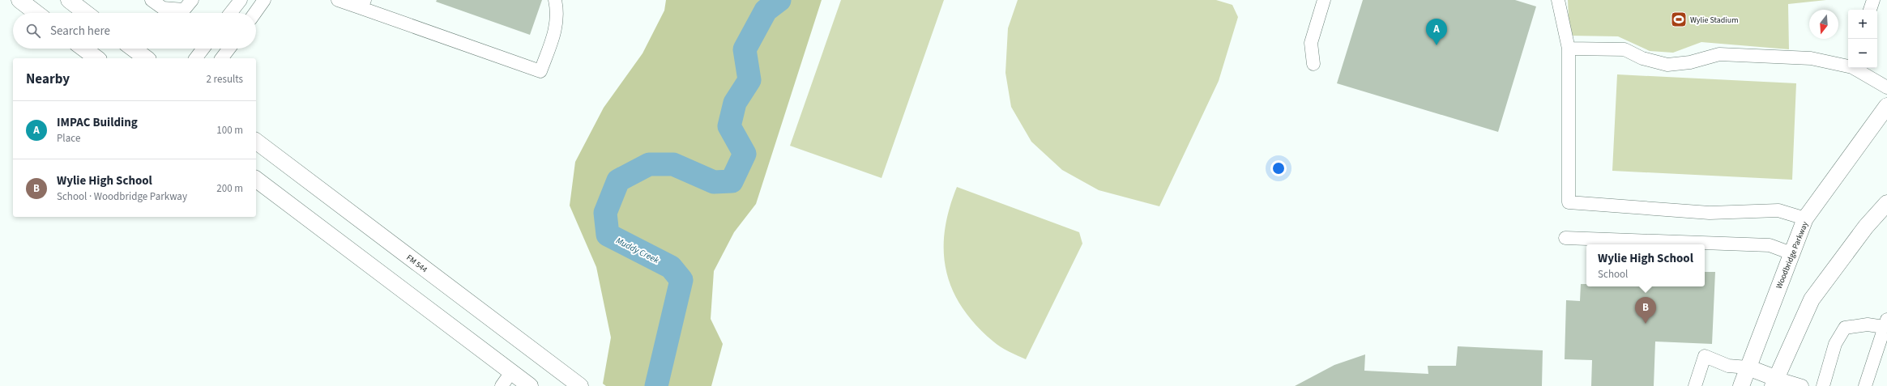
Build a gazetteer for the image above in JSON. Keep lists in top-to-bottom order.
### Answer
{
  "streets": {
    "main road": ["Woodbridge Parkway", "FM 544"]
  },
  "water": ["Muddy Creek"],
  "places": {
    "sports": ["Wylie Stadium"]
  },
  "north": "bottom",
  "page": {
    "map_buttons": ["+", "−"],
    "search": "Search here",
    "pins": ["A", "B"],
    "heading": ["Nearby", "2 results"],
    "list": [
      {
        "mark": "A",
        "name": "IMPAC Building",
        "note": "Place",
        "value": "100 m"
      },
      {
        "mark": "B",
        "name": "Wylie High School",
        "note": "School · Woodbridge Parkway",
        "value": "200 m"
      }
    ],
    "popup": ["Wylie High School", "School"]
  }
}
